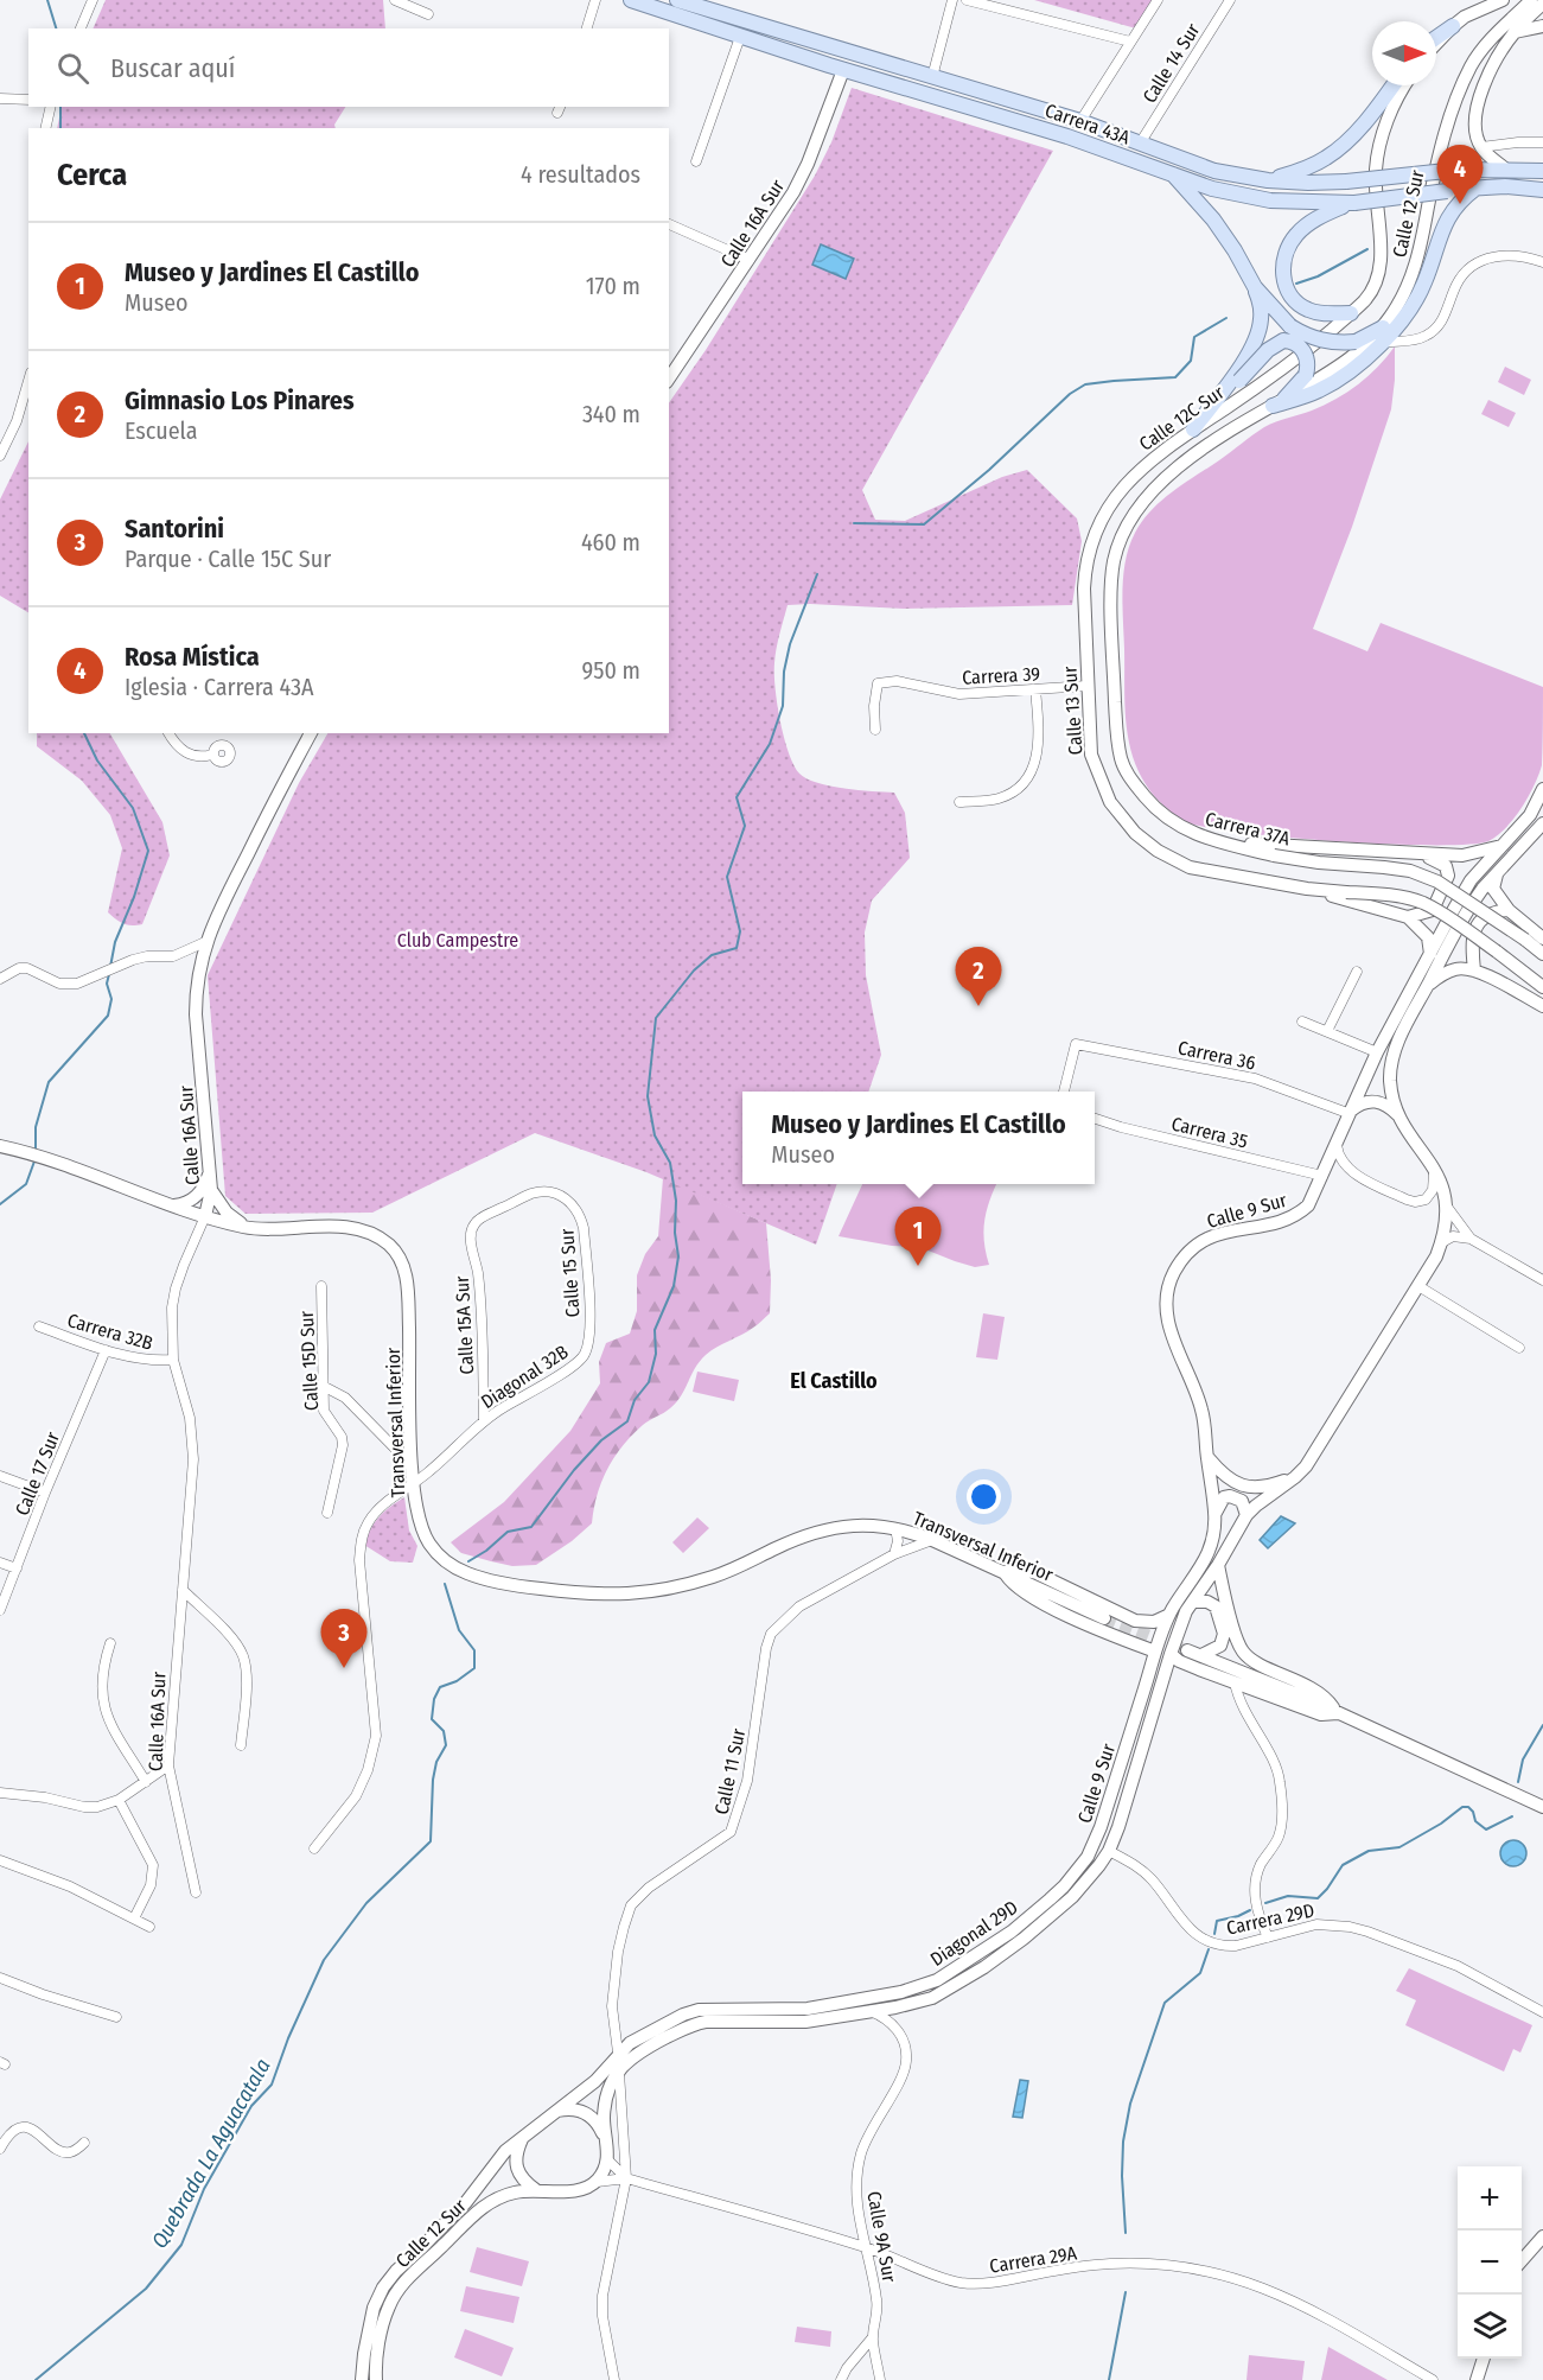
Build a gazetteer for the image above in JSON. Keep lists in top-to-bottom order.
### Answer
{
  "streets": {
    "main road": [
      "Carrera 43A",
      "Calle 12 Sur",
      "Calle 16A Sur",
      "Calle 12C Sur",
      "Calle 13 Sur",
      "Carrera 37A",
      "Calle 9 Sur",
      "Transversal Inferior",
      "Diagonal 29D"
    ],
    "street": [
      "Calle 14 Sur",
      "Carrera 39",
      "Carrera 36",
      "Carrera 35",
      "Calle 15 Sur",
      "Calle 15A Sur",
      "Carrera 32B",
      "Calle 15D Sur",
      "Diagonal 32B",
      "Calle 17 Sur",
      "Calle 11 Sur",
      "Carrera 29D",
      "Calle 9A Sur",
      "Carrera 29A"
    ]
  },
  "crossings": [
    ["Calle 14 Sur", "Carrera 43A"],
    ["Carrera 43A", "Calle 16A Sur"],
    ["Calle 12 Sur", "Calle 12C Sur"],
    ["Calle 12 Sur", "Calle 11 Sur"],
    ["Calle 12 Sur", "Diagonal 29D"],
    ["Calle 12 Sur", "Carrera 29A"],
    ["Calle 16A Sur", "Carrera 32B"],
    ["Calle 16A Sur", "Transversal Inferior"],
    ["Calle 12C Sur", "Calle 13 Sur"],
    ["Calle 12C Sur", "Carrera 37A"],
    ["Carrera 39", "Calle 13 Sur"],
    ["Carrera 36", "Calle 9 Sur"],
    ["Carrera 35", "Calle 9 Sur"],
    ["Calle 9 Sur", "Carrera 29D"],
    ["Calle 9 Sur", "Diagonal 29D"],
    ["Calle 15 Sur", "Calle 15A Sur"],
    ["Calle 15 Sur", "Diagonal 32B"],
    ["Calle 15A Sur", "Diagonal 32B"],
    ["Carrera 32B", "Calle 17 Sur"],
    ["Diagonal 32B", "Transversal Inferior"],
    ["Transversal Inferior", "Calle 11 Sur"],
    ["Diagonal 29D", "Calle 9A Sur"],
    ["Calle 9A Sur", "Carrera 29A"]
  ],
  "districts": ["El Castillo"],
  "water": ["Quebrada La Aguacatala"],
  "parks": ["Club Campestre"],
  "north": "right",
  "page": {
    "search": "Buscar aquí",
    "heading": ["Cerca", "4 resultados"],
    "pins": [
      "4",
      "2",
      "1",
      "3"
    ],
    "list": [
      {
        "mark": "1",
        "name": "Museo y Jardines El Castillo",
        "note": "Museo",
        "value": "170 m"
      },
      {
        "mark": "2",
        "name": "Gimnasio Los Pinares",
        "note": "Escuela",
        "value": "340 m"
      },
      {
        "mark": "3",
        "name": "Santorini",
        "note": "Parque · Calle 15C Sur",
        "value": "460 m"
      },
      {
        "mark": "4",
        "name": "Rosa Mística",
        "note": "Iglesia · Carrera 43A",
        "value": "950 m"
      }
    ],
    "popup": ["Museo y Jardines El Castillo", "Museo"],
    "map_buttons": ["+", "−"]
  }
}
